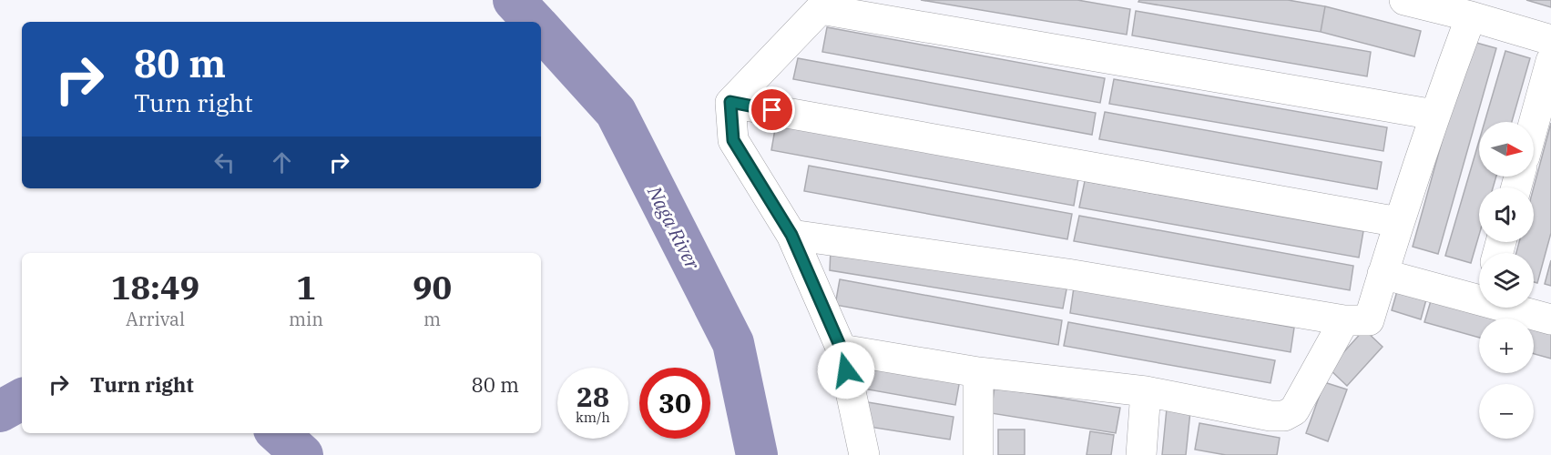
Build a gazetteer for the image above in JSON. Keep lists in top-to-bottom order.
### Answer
{
  "water": ["Naga River"],
  "north": "right",
  "page": {
    "turn": ["80 m", "Turn right"],
    "map_buttons": ["+", "−"],
    "eta": [
      "18:49",
      "Arrival",
      "1",
      "min",
      "90",
      "m"
    ],
    "list": [
      {
        "name": "Turn right",
        "value": "80 m"
      }
    ],
    "speed": "28 km/h",
    "limit": "30"
  }
}
